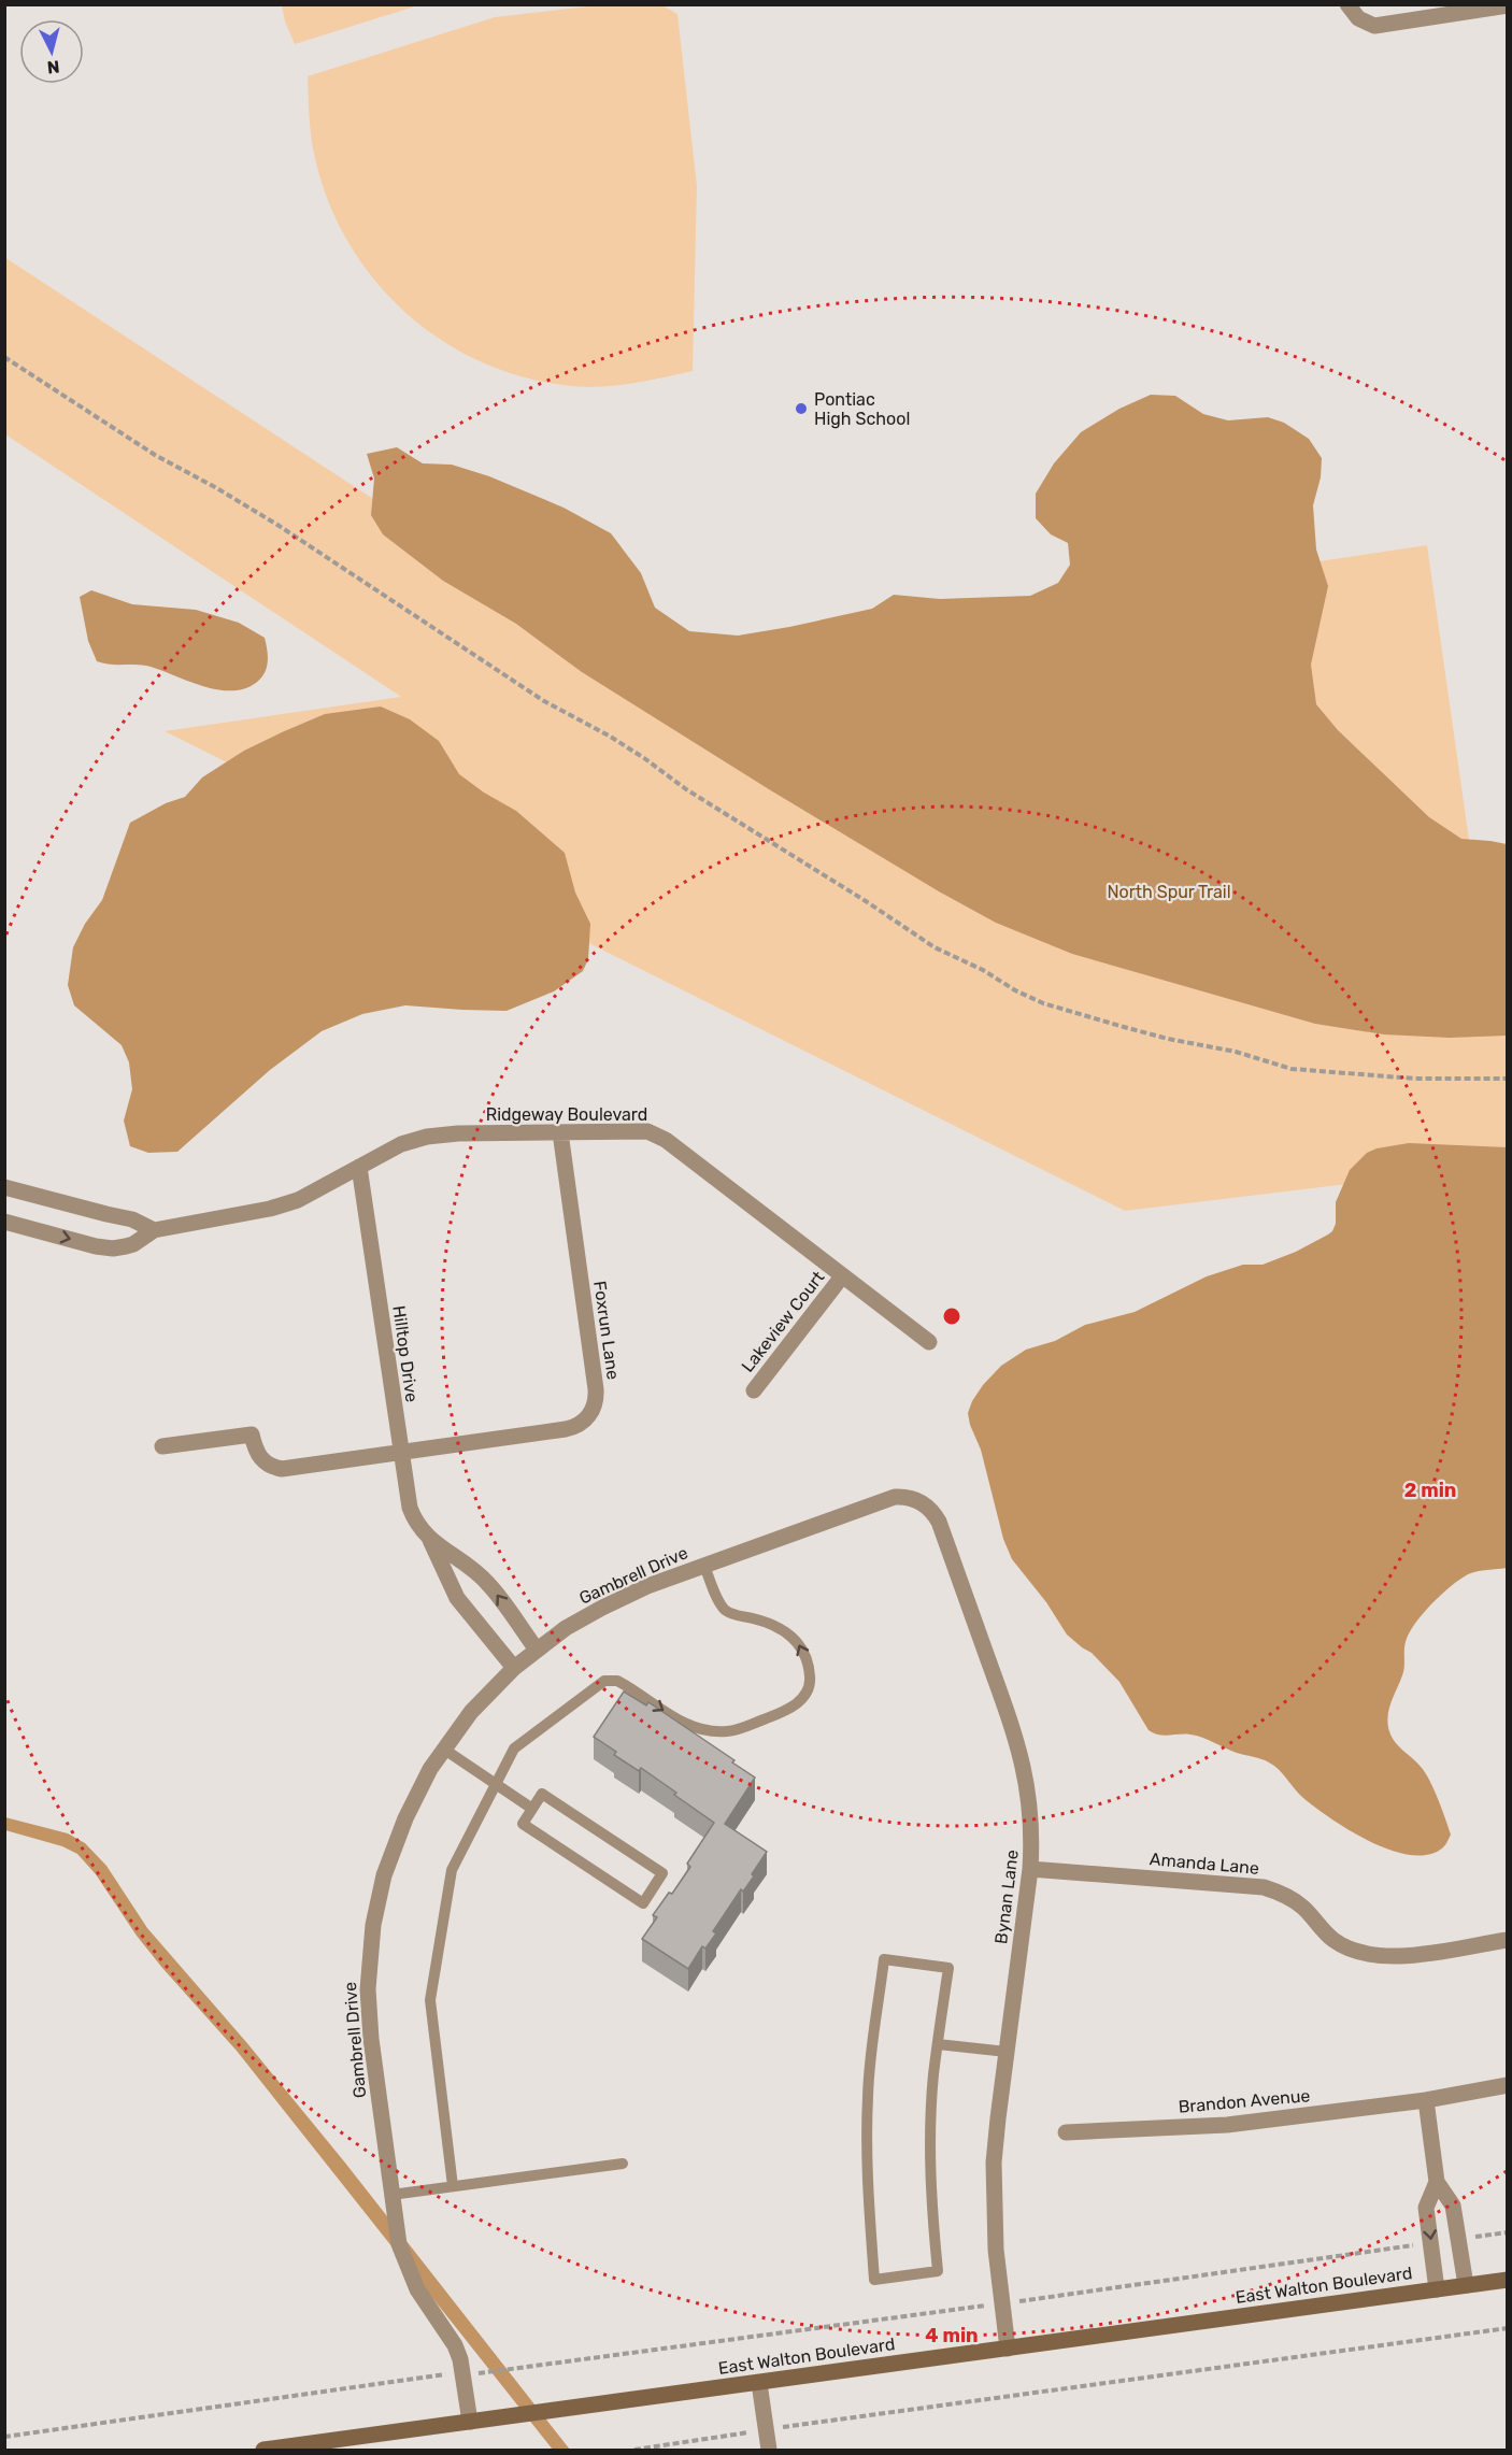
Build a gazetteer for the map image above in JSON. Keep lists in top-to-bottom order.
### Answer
{
  "streets": {
    "main road": ["East Walton Boulevard"],
    "street": [
      "Ridgeway Boulevard",
      "Lakeview Court",
      "Foxrun Lane",
      "Hilltop Drive",
      "Gambrell Drive",
      "Amanda Lane",
      "Bynan Lane",
      "Brandon Avenue"
    ]
  },
  "crossings": [
    ["Ridgeway Boulevard", "Lakeview Court"],
    ["Ridgeway Boulevard", "Foxrun Lane"],
    ["Ridgeway Boulevard", "Hilltop Drive"],
    ["Foxrun Lane", "Hilltop Drive"],
    ["Hilltop Drive", "Gambrell Drive"],
    ["Gambrell Drive", "Bynan Lane"],
    ["Gambrell Drive", "East Walton Boulevard"],
    ["Amanda Lane", "Bynan Lane"],
    ["Bynan Lane", "East Walton Boulevard"]
  ],
  "parks": ["North Spur Trail"],
  "places": ["Pontiac High School"],
  "north": "bottom",
  "rings": ["2 min", "4 min"]
}
